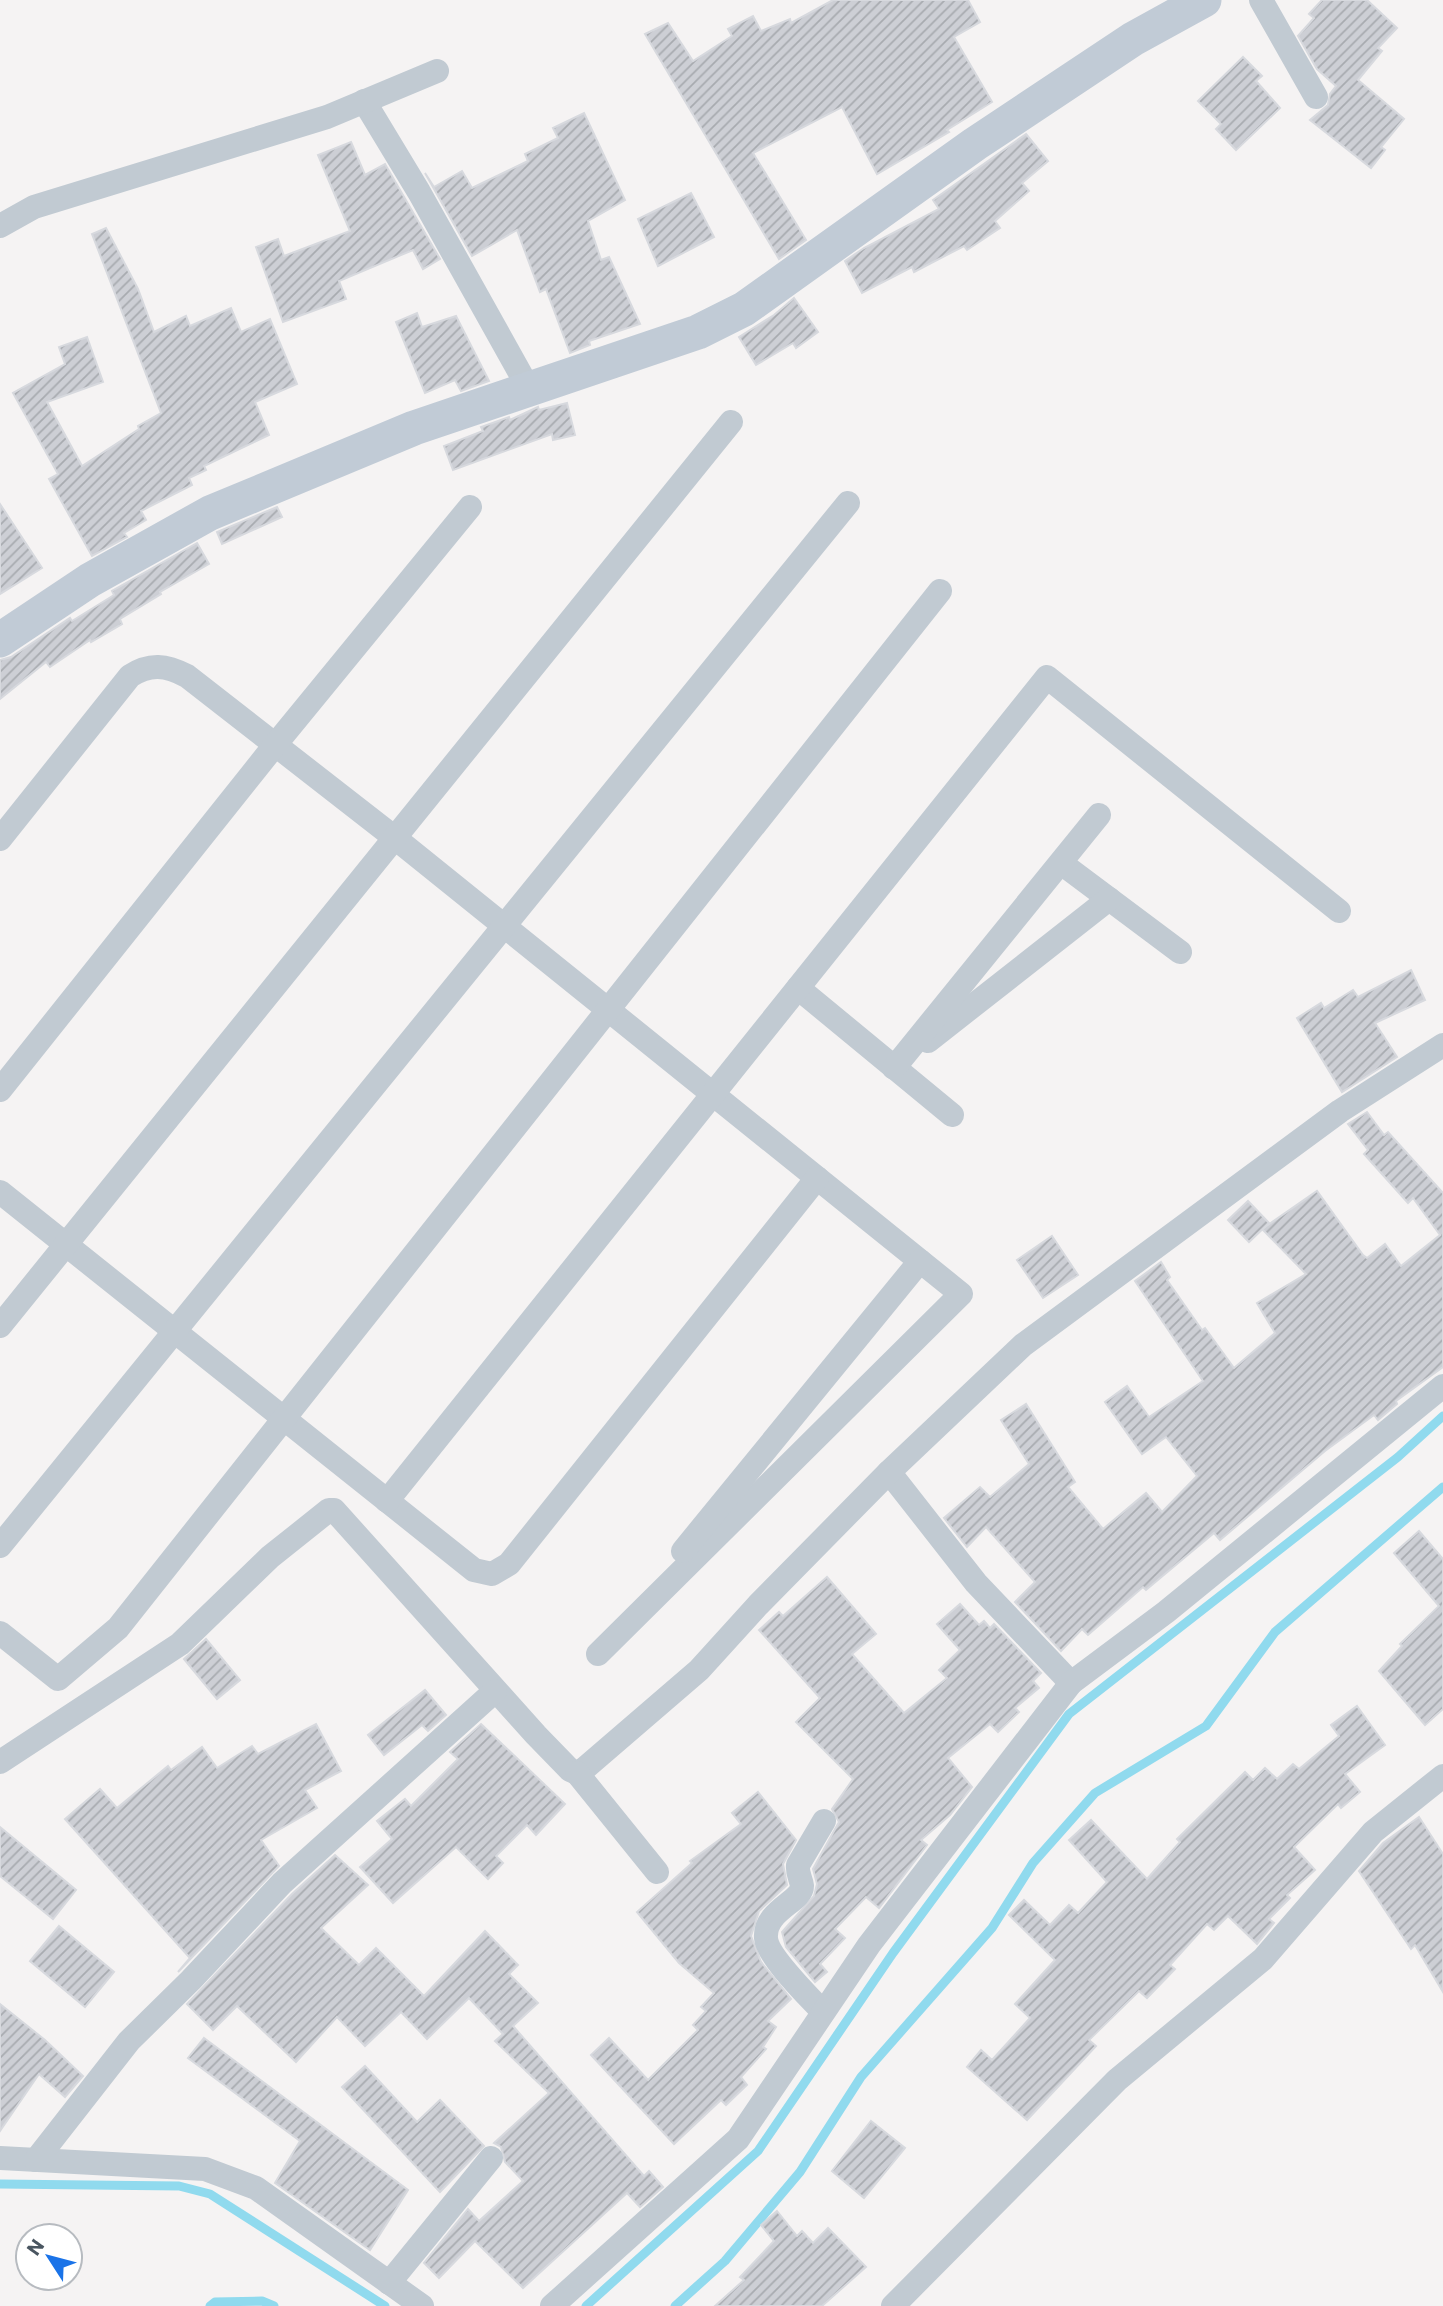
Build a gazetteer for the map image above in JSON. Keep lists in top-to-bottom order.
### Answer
{
  "north": "top left"
}
